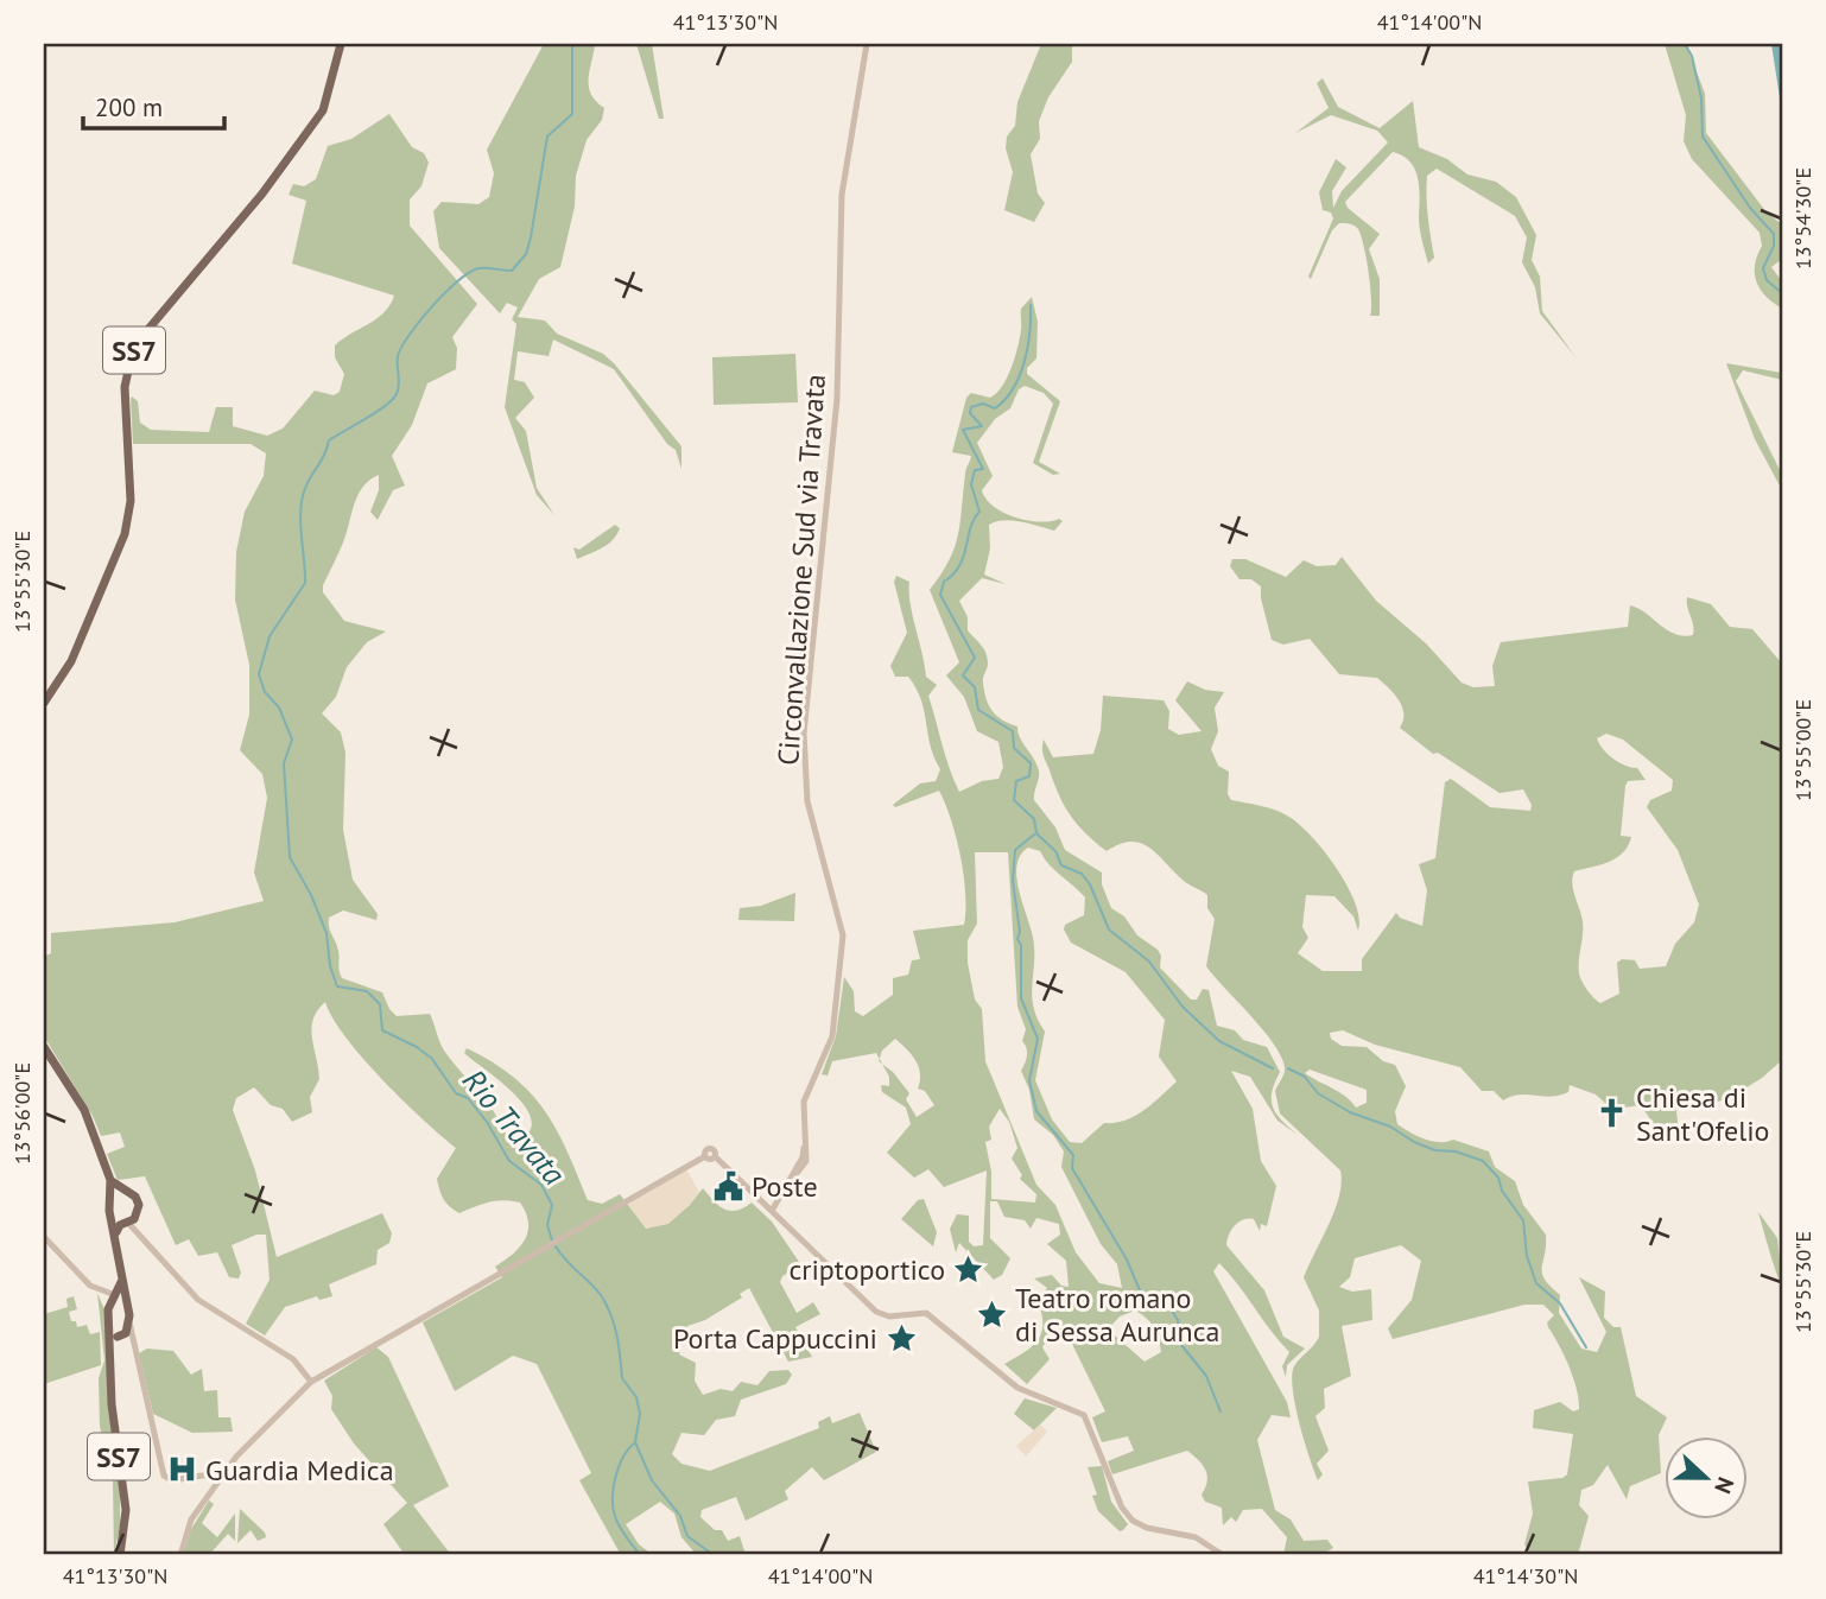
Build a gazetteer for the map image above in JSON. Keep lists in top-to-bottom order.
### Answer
{
  "streets": {
    "main road": ["SS7"],
    "street": ["Circonvallazione Sud via Travata"]
  },
  "water": ["Rio Travata"],
  "places": {
    "church": ["Chiesa di Sant'Ofelio"],
    "public building": ["Poste"],
    "place": ["criptoportico", "Teatro romano di Sessa Aurunca", "Porta Cappuccini"],
    "hospital": ["Guardia Medica"]
  },
  "scale_bar": "200 m",
  "north": "right",
  "coordinates": [
    "41°13'30\"N",
    "41°14'00\"N",
    "13°54'30\"E",
    "13°55'30\"E",
    "13°55'00\"E",
    "13°56'00\"E",
    "41°14'30\"N"
  ]
}
